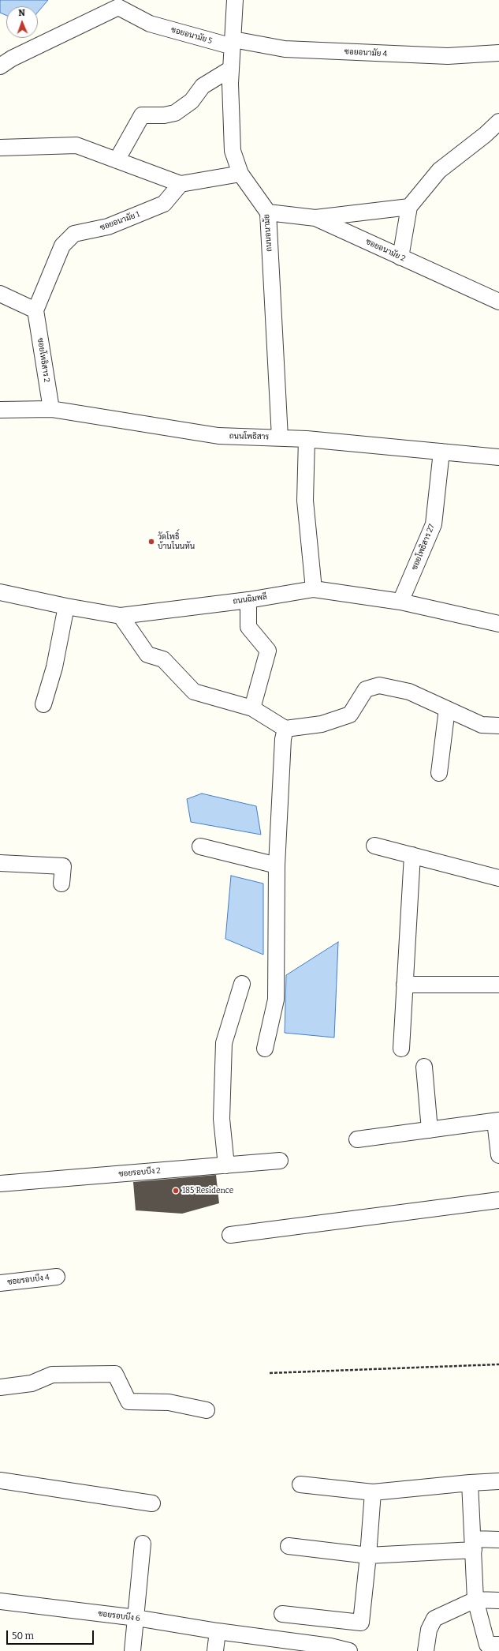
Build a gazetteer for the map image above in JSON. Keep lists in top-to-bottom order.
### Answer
{
  "streets": {
    "street": [
      "ซอยอนามัย 5",
      "ซอยอนามัย 4",
      "ซอยอนามัย 1",
      "ถนนอนามัย",
      "ซอยอนามัย 2",
      "ซอยโพธิสาร 2",
      "ถนนโพธิสาร",
      "ซอยโพธิสาร 27",
      "ถนนฉิมพลี",
      "ซอยรอบบึง 2",
      "ซอยรอบบึง 4",
      "ซอยรอบบึง 6"
    ]
  },
  "crossings": [
    ["ซอยอนามัย 5", "ซอยอนามัย 4"],
    ["ซอยอนามัย 5", "ถนนอนามัย"],
    ["ซอยอนามัย 4", "ถนนอนามัย"],
    ["ซอยอนามัย 1", "ซอยโพธิสาร 2"],
    ["ถนนอนามัย", "ซอยอนามัย 2"],
    ["ถนนอนามัย", "ถนนโพธิสาร"],
    ["ซอยโพธิสาร 2", "ถนนโพธิสาร"],
    ["ถนนโพธิสาร", "ซอยโพธิสาร 27"],
    ["ซอยโพธิสาร 27", "ถนนฉิมพลี"]
  ],
  "places": ["วัดโพธิ์ บ้านโนนทัน", "185 Residence"],
  "scale_bar": "50 m",
  "north": "top"
}
